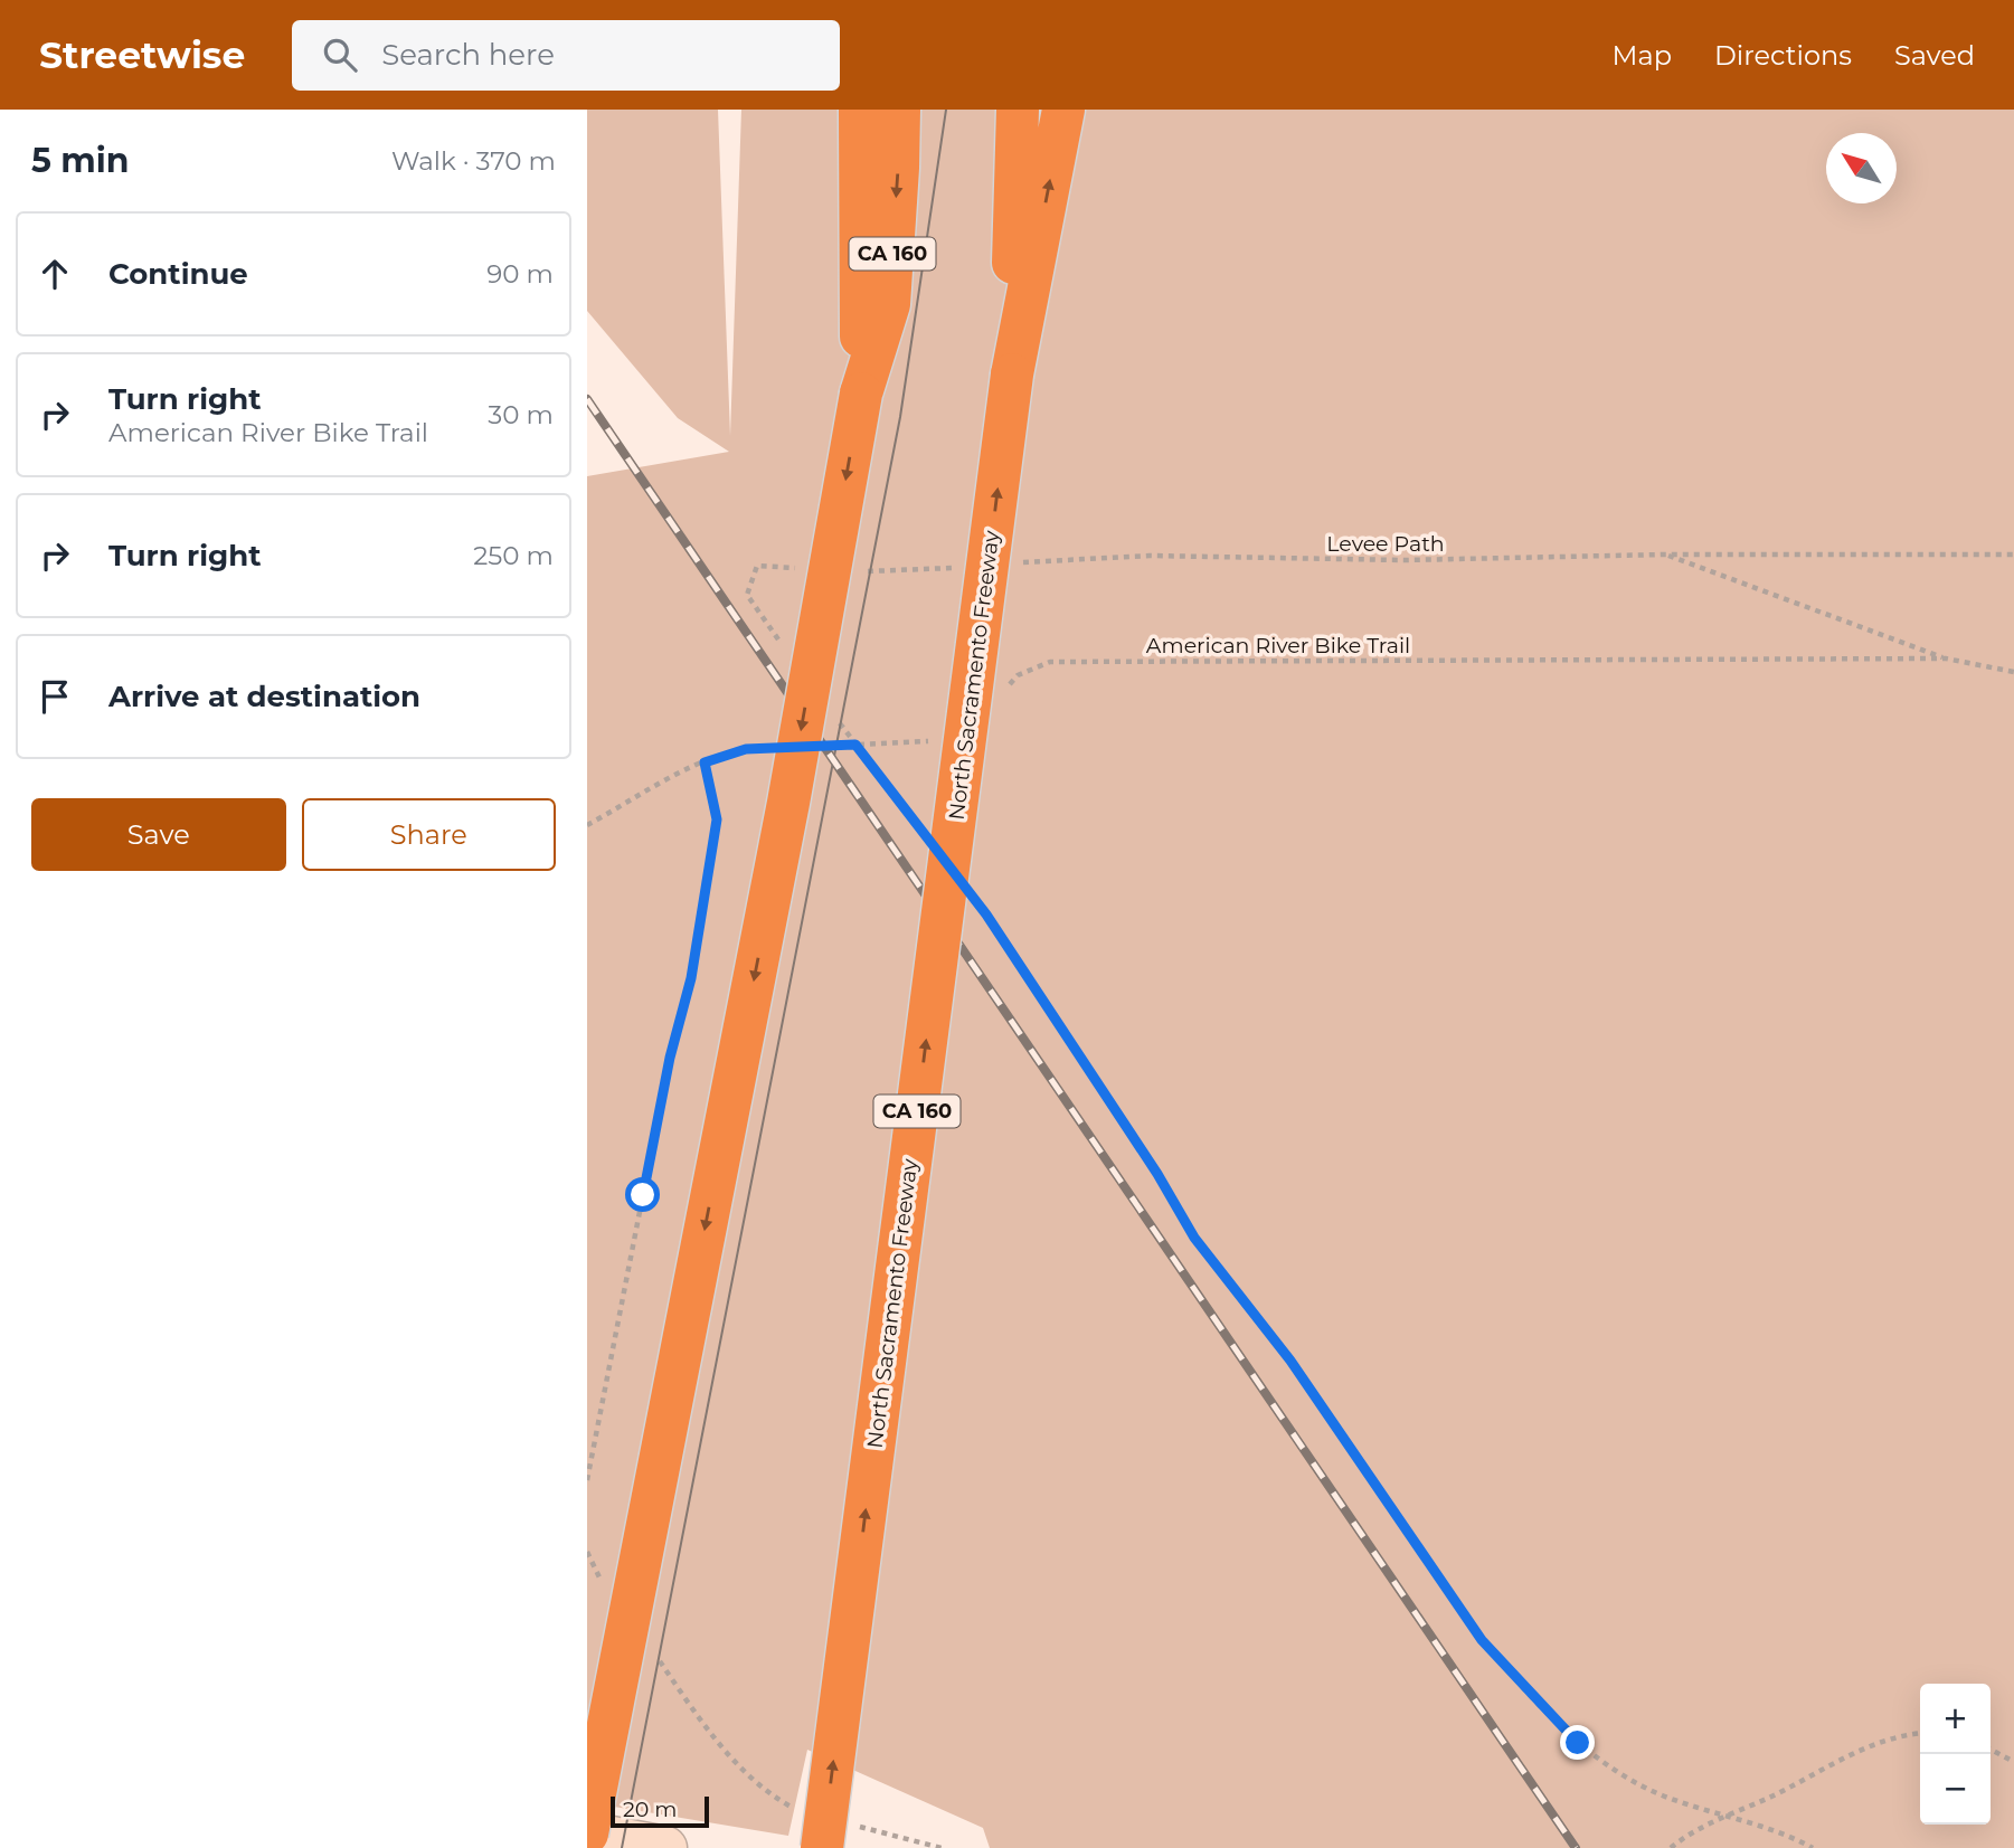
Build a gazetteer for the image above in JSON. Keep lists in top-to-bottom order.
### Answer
{
  "streets": {
    "highway": ["CA 160", "North Sacramento Freeway"],
    "path": ["Levee Path", "American River Bike Trail"]
  },
  "scale_bar": "20 m",
  "north": "top left",
  "page": {
    "header": "Streetwise",
    "search": "Search here",
    "nav": ["Map", "Directions", "Saved"],
    "heading": ["5 min", "Walk · 370 m"],
    "list": [
      ["Continue", "90 m"],
      ["Turn right", "American River Bike Trail", "30 m"],
      ["Turn right", "250 m"],
      "Arrive at destination"
    ],
    "buttons": ["Save", "Share"],
    "map_buttons": ["+", "−"],
    "scale": "20 m"
  }
}
